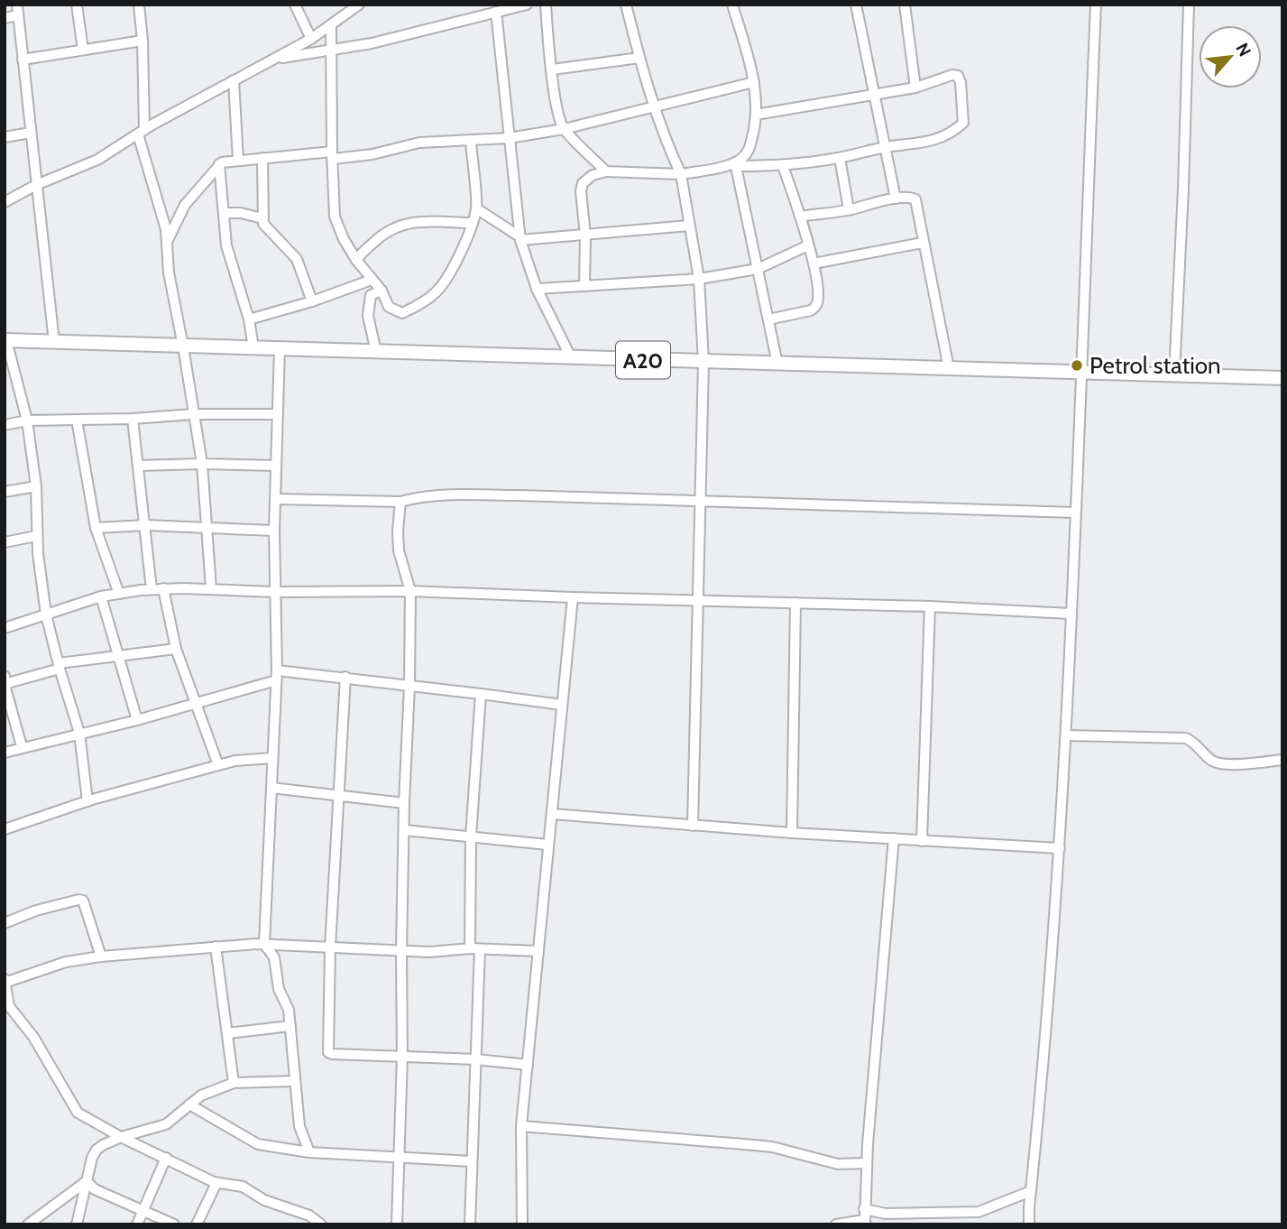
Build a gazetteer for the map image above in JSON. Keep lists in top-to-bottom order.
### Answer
{
  "streets": {
    "main road": ["A20"]
  },
  "places": ["Petrol station"],
  "north": "top right"
}
